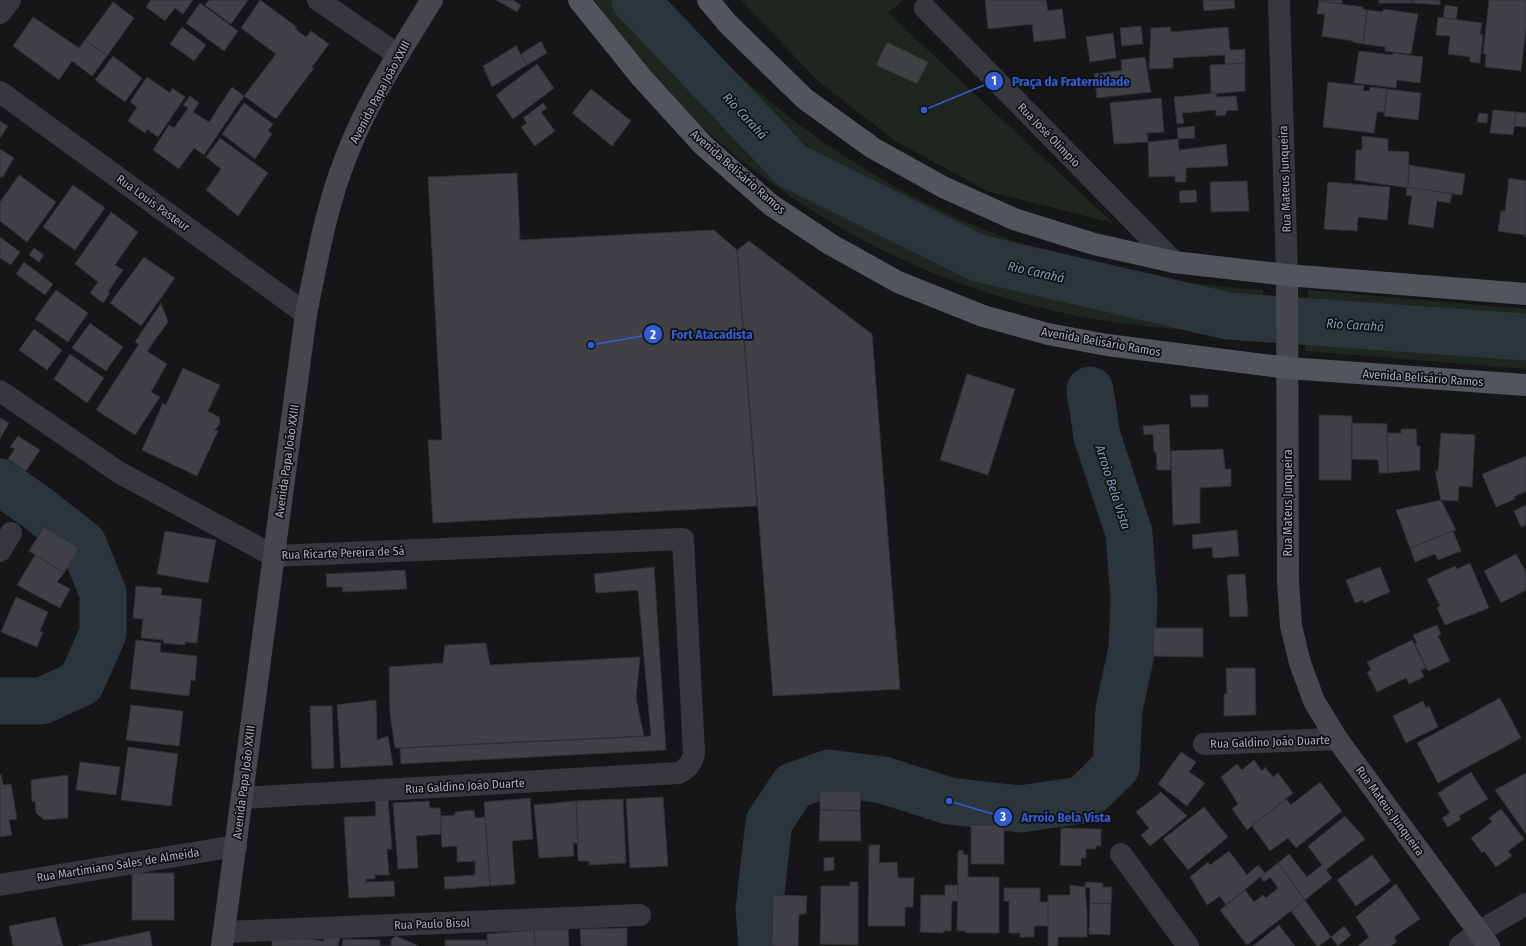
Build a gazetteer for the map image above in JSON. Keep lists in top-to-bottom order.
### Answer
{
  "streets": {
    "main road": ["Avenida Papa João XXIII", "Avenida Belisário Ramos", "Rua Mateus Junqueira"],
    "street": [
      "Rua José Olímpio",
      "Rua Louis Pasteur",
      "Rua Ricarte Pereira de Sá",
      "Rua Galdino João Duarte",
      "Rua Martimiano Sales de Almeida",
      "Rua Paulo Bisol"
    ]
  },
  "crossings": [
    ["Avenida Papa João XXIII", "Rua Louis Pasteur"],
    ["Avenida Papa João XXIII", "Rua Ricarte Pereira de Sá"],
    ["Avenida Papa João XXIII", "Rua Galdino João Duarte"],
    ["Avenida Papa João XXIII", "Rua Martimiano Sales de Almeida"],
    ["Avenida Papa João XXIII", "Rua Paulo Bisol"],
    ["Avenida Belisário Ramos", "Rua Mateus Junqueira"],
    ["Rua Mateus Junqueira", "Rua Galdino João Duarte"],
    ["Rua Ricarte Pereira de Sá", "Rua Galdino João Duarte"]
  ],
  "water": ["Rio Carahá", "Arroio Bela Vista"],
  "places": ["Praça da Fraternidade", "Fort Atacadista", "Arroio Bela Vista"]
}
